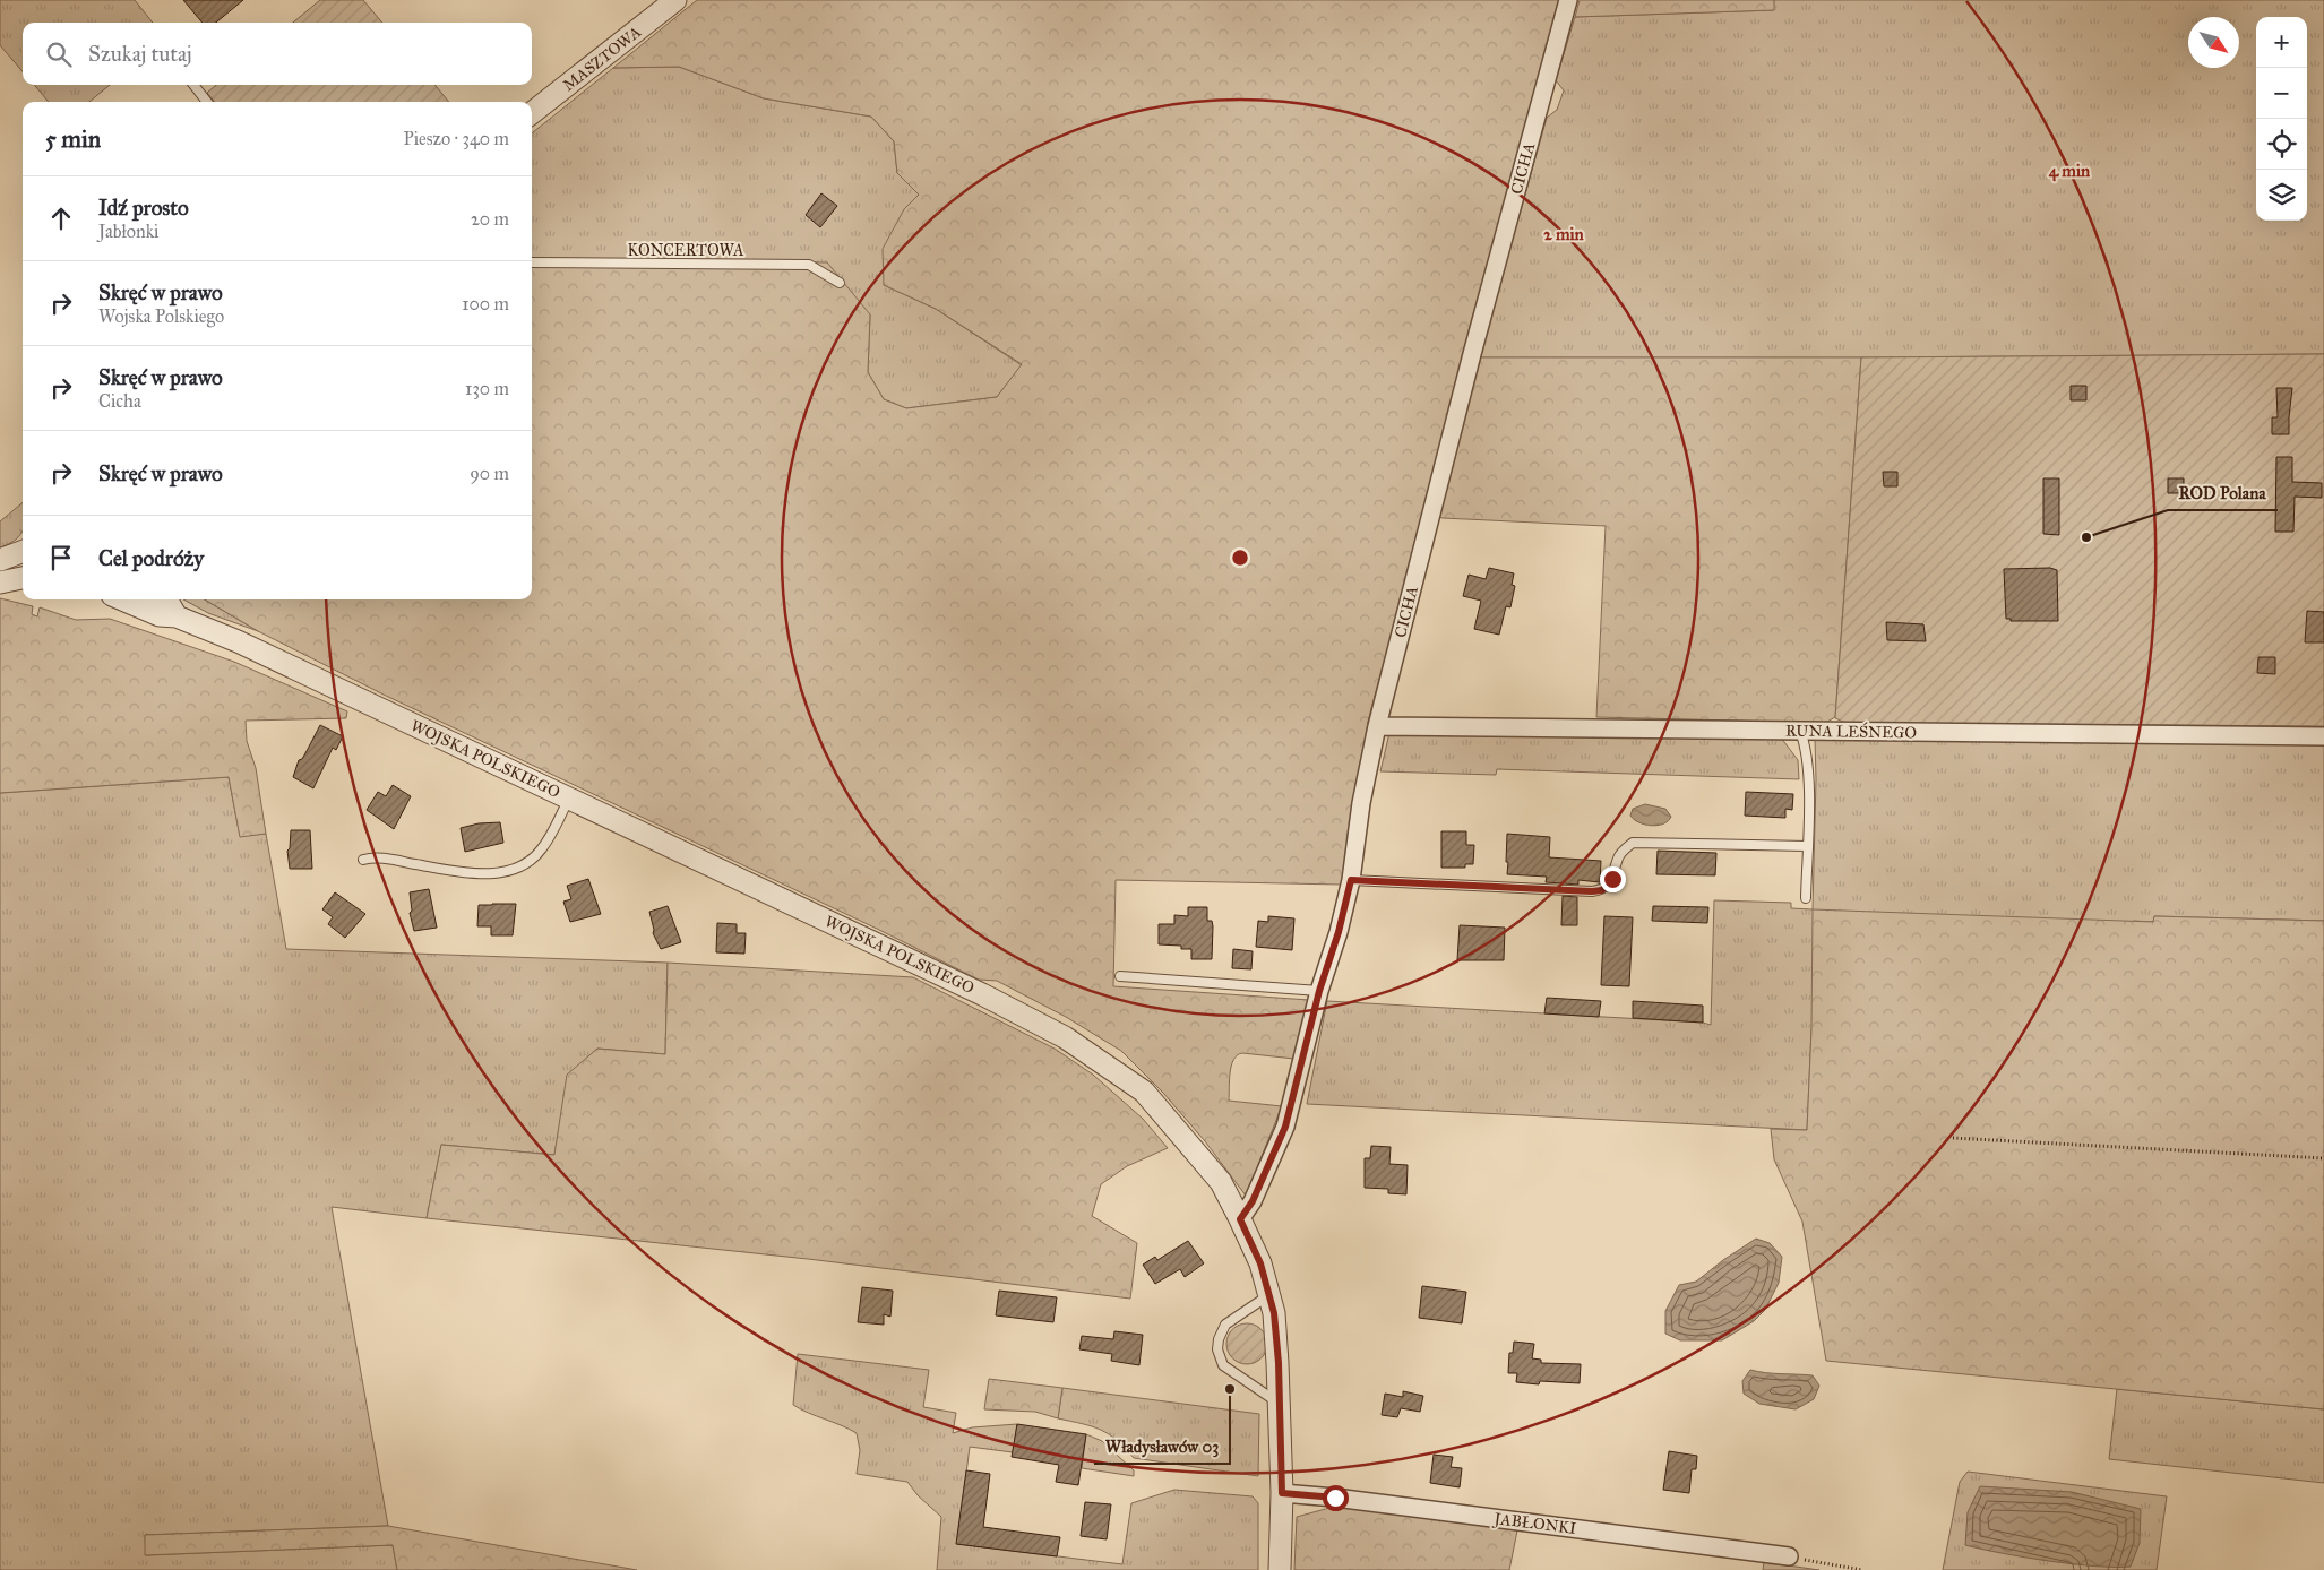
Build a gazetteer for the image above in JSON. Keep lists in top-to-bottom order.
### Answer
{
  "streets": {
    "street": [
      "MASZTOWA",
      "CICHA",
      "RUNA LEŚNEGO",
      "WOJSKA POLSKIEGO",
      "JABŁONKI"
    ],
    "lane": ["KONCERTOWA"]
  },
  "crossings": [
    ["CICHA", "RUNA LEŚNEGO"],
    ["CICHA", "WOJSKA POLSKIEGO"],
    ["WOJSKA POLSKIEGO", "JABŁONKI"]
  ],
  "places": ["ROD Polana", "Władysławów 03"],
  "north": "bottom right",
  "page": {
    "map_buttons": ["+", "−"],
    "search": "Szukaj tutaj",
    "heading": ["5 min", "Pieszo · 340 m"],
    "list": [
      ["Idź prosto", "Jabłonki", "20 m"],
      ["Skręć w prawo", "Wojska Polskiego", "100 m"],
      ["Skręć w prawo", "Cicha", "130 m"],
      ["Skręć w prawo", "90 m"],
      "Cel podróży"
    ]
  },
  "rings": ["4 min", "2 min"]
}
